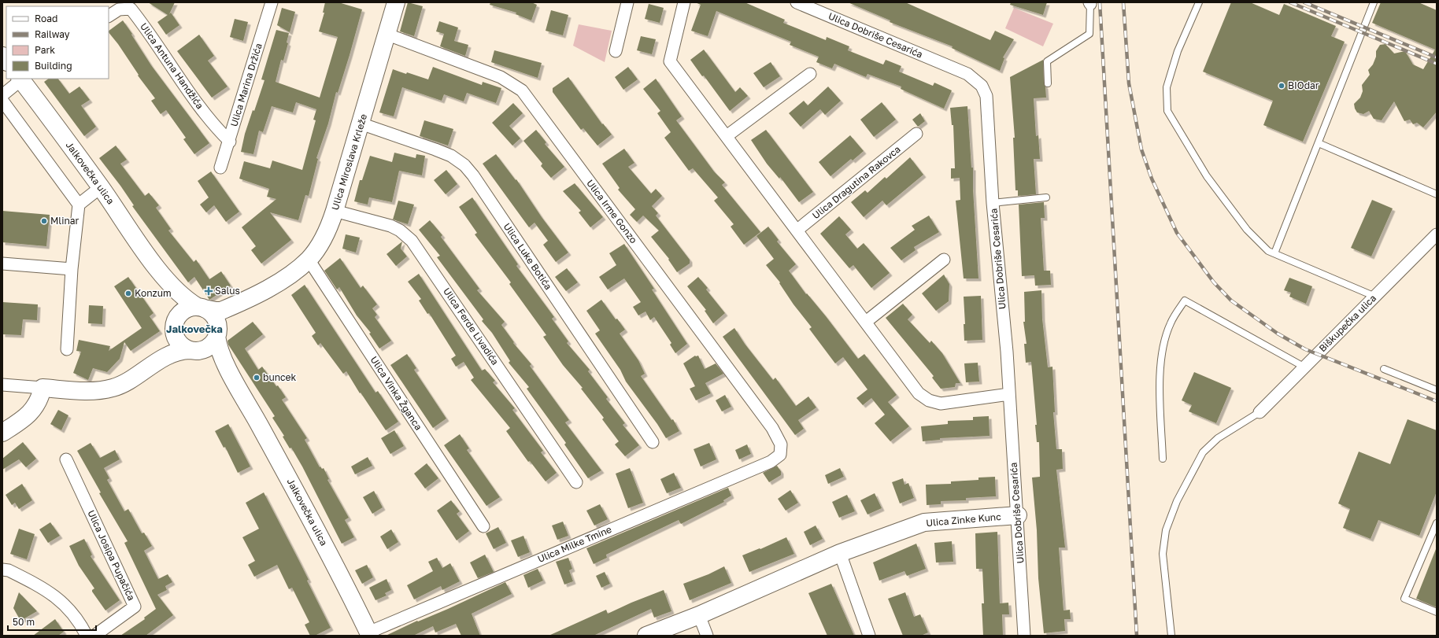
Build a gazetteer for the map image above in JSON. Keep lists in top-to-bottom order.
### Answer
{
  "streets": {
    "street": [
      "Ulica Dobriše Cesarića",
      "Ulica Antuna Handžića",
      "Ulica Marina Držića",
      "Ulica Miroslava Krleže",
      "Jalkovečka ulica",
      "Ulica Dragutina Rakovca",
      "Ulica Irme Gonzo",
      "Ulica Luke Botića",
      "Biškupečka ulica",
      "Ulica Ferde Livadića",
      "Ulica Vinka Žganca",
      "Ulica Zinke Kunc",
      "Ulica Milke Tmine",
      "Ulica Josipa Pupačića"
    ]
  },
  "crossings": [
    ["Ulica Dobriše Cesarića", "Ulica Zinke Kunc"],
    ["Ulica Antuna Handžića", "Ulica Marina Držića"],
    ["Ulica Miroslava Krleže", "Jalkovečka ulica"],
    ["Ulica Miroslava Krleže", "Ulica Irme Gonzo"],
    ["Ulica Miroslava Krleže", "Ulica Luke Botića"],
    ["Ulica Miroslava Krleže", "Ulica Ferde Livadića"],
    ["Ulica Miroslava Krleže", "Ulica Vinka Žganca"],
    ["Jalkovečka ulica", "Ulica Milke Tmine"],
    ["Ulica Irme Gonzo", "Ulica Milke Tmine"]
  ],
  "districts": ["Jalkovečka"],
  "places": {
    "other": [
      "BIOdar",
      "Mlinar",
      "Konzum",
      "buncek"
    ],
    "health": ["Salus"]
  },
  "legend": [
    "Road",
    "Railway",
    "Park",
    "Building"
  ],
  "scale_bar": "50 m"
}
